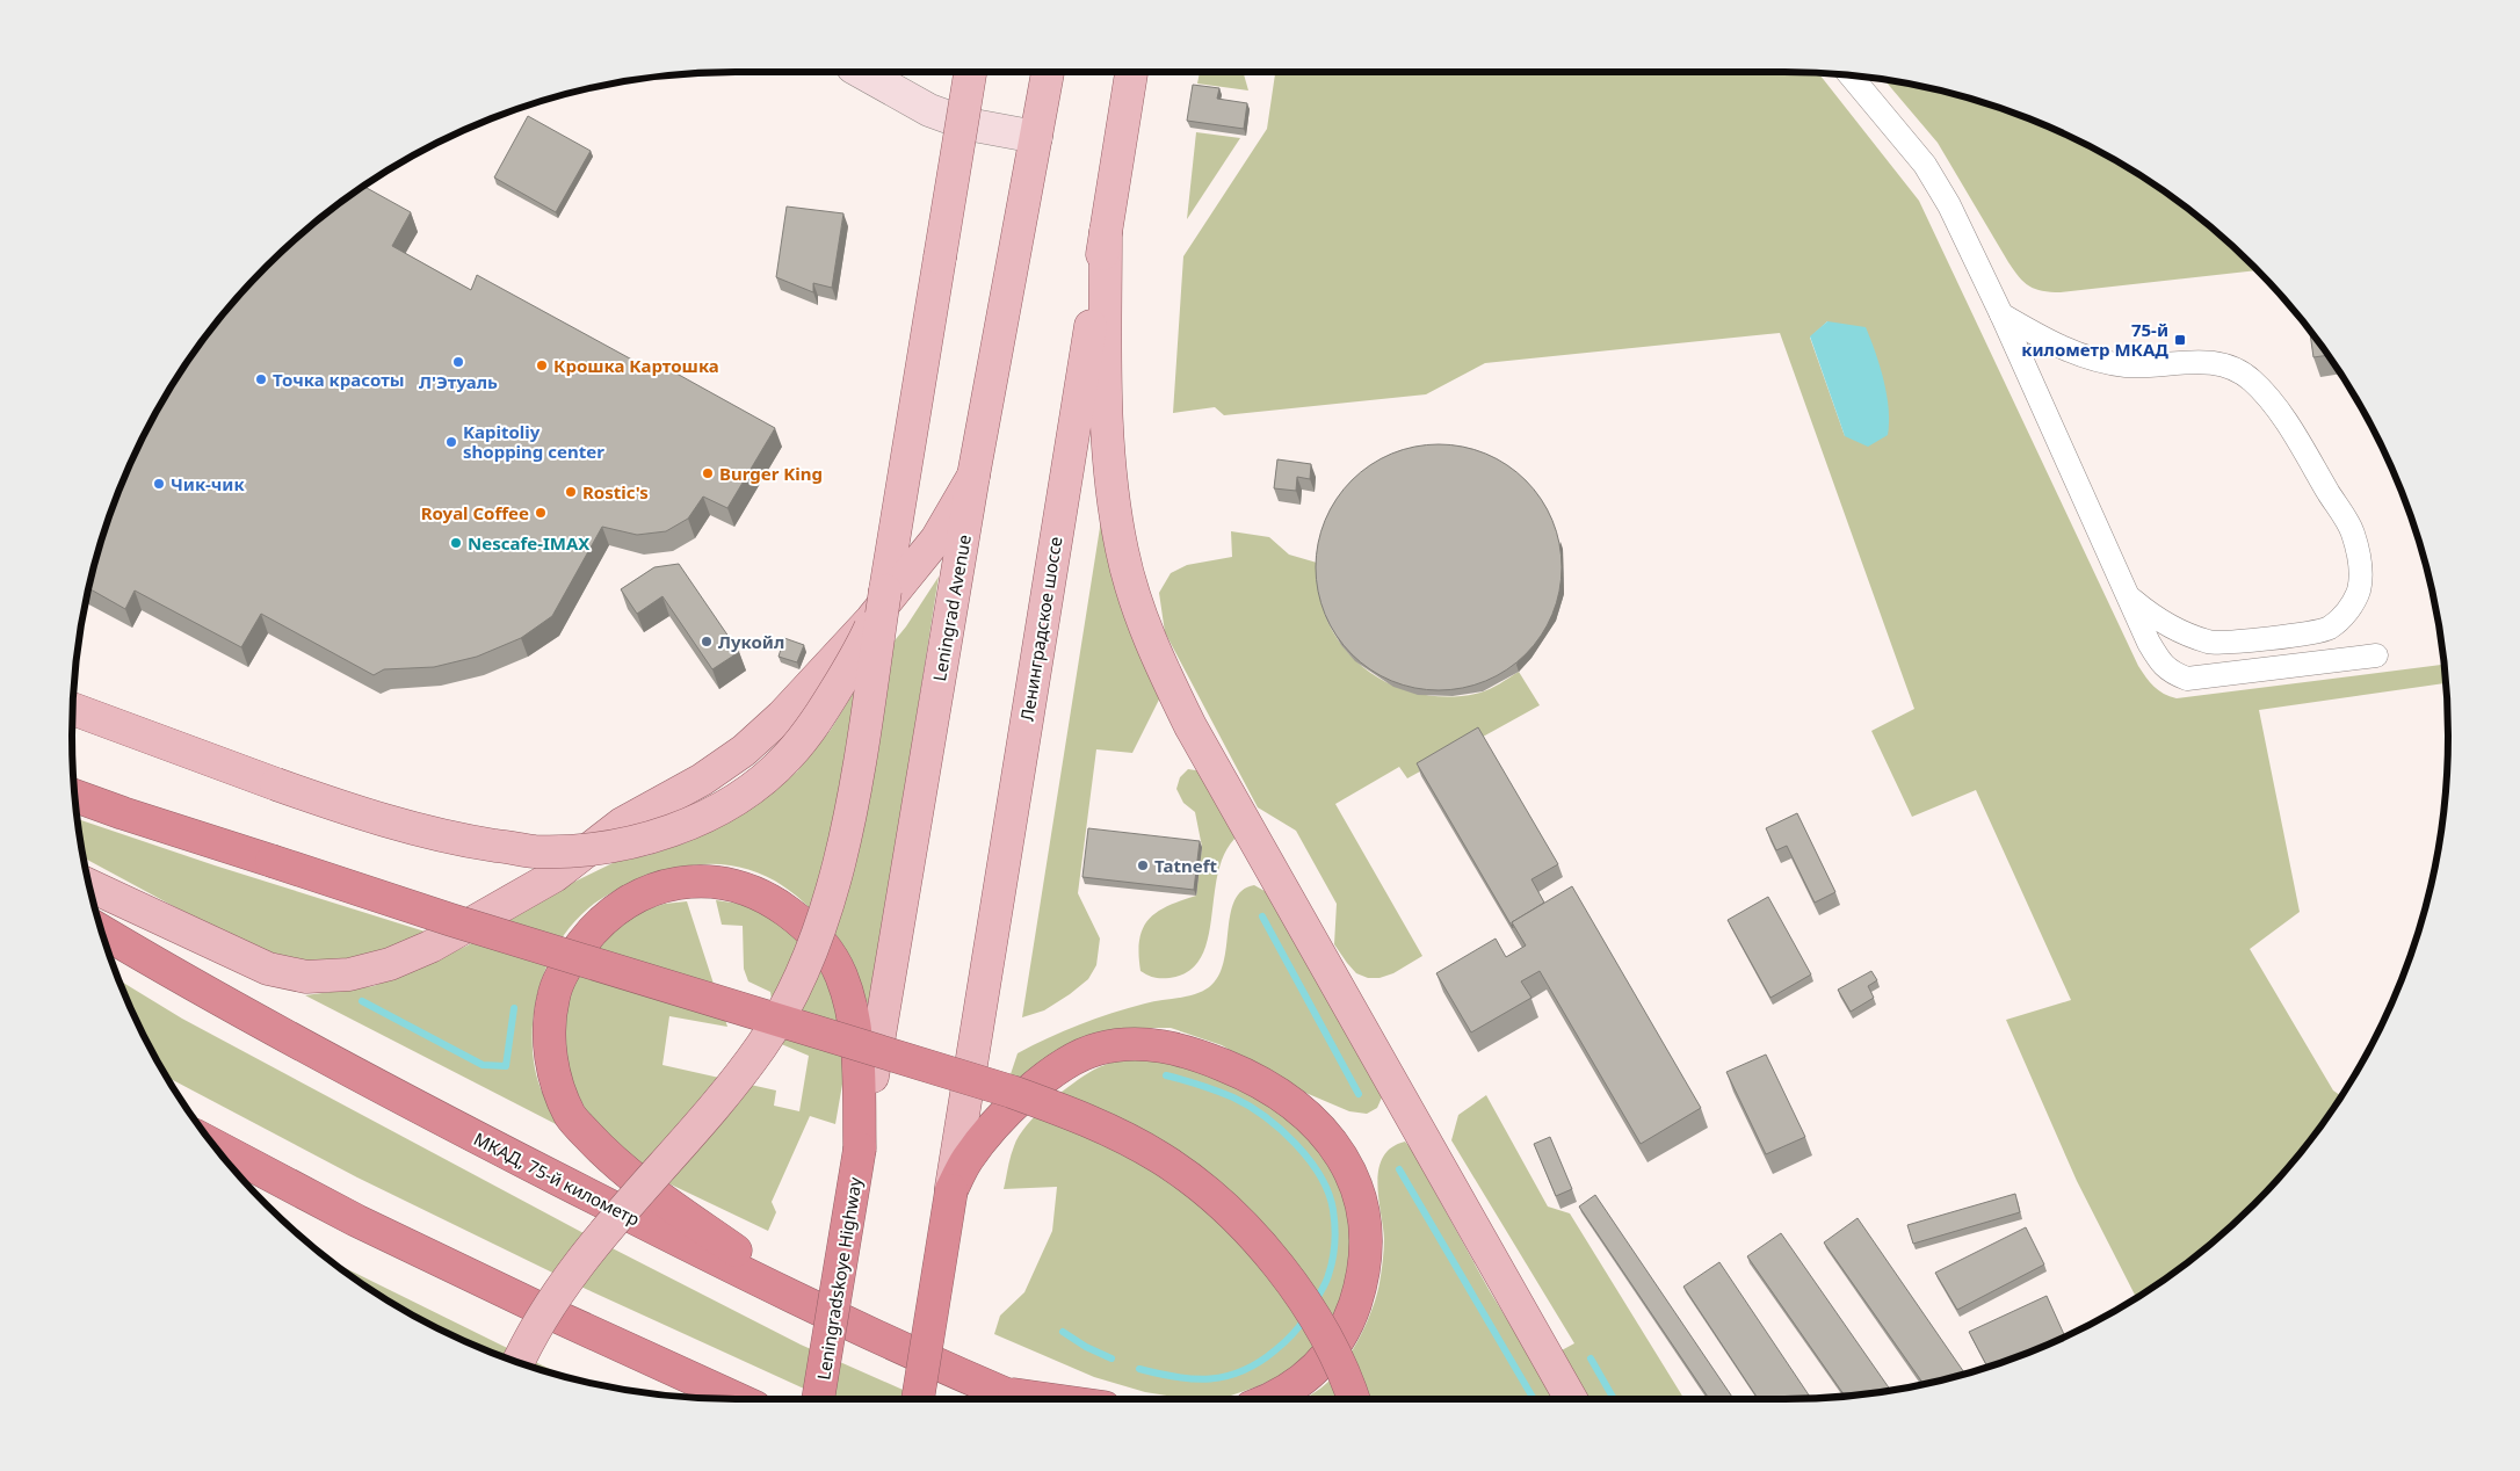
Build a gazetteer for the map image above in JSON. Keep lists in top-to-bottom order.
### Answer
{
  "streets": {
    "highway": ["МКАД, 75-й километр", "Leningradskoye Highway"],
    "main road": ["Leningrad Avenue", "Ленинградское шоссе"]
  },
  "crossings": [
    ["Leningrad Avenue", "Leningradskoye Highway"],
    ["МКАД, 75-й километр", "Leningradskoye Highway"]
  ],
  "places": {
    "transit": ["75-й километр МКАД"],
    "other": [
      "Л'Этуаль",
      "Крошка Картошка",
      "Точка красоты",
      "Kapitoliy shopping center",
      "Burger King",
      "Чик-чик",
      "Rostic's",
      "Royal Coffee",
      "Nescafe-IMAX",
      "Лукойл",
      "Tatneft"
    ]
  }
}
